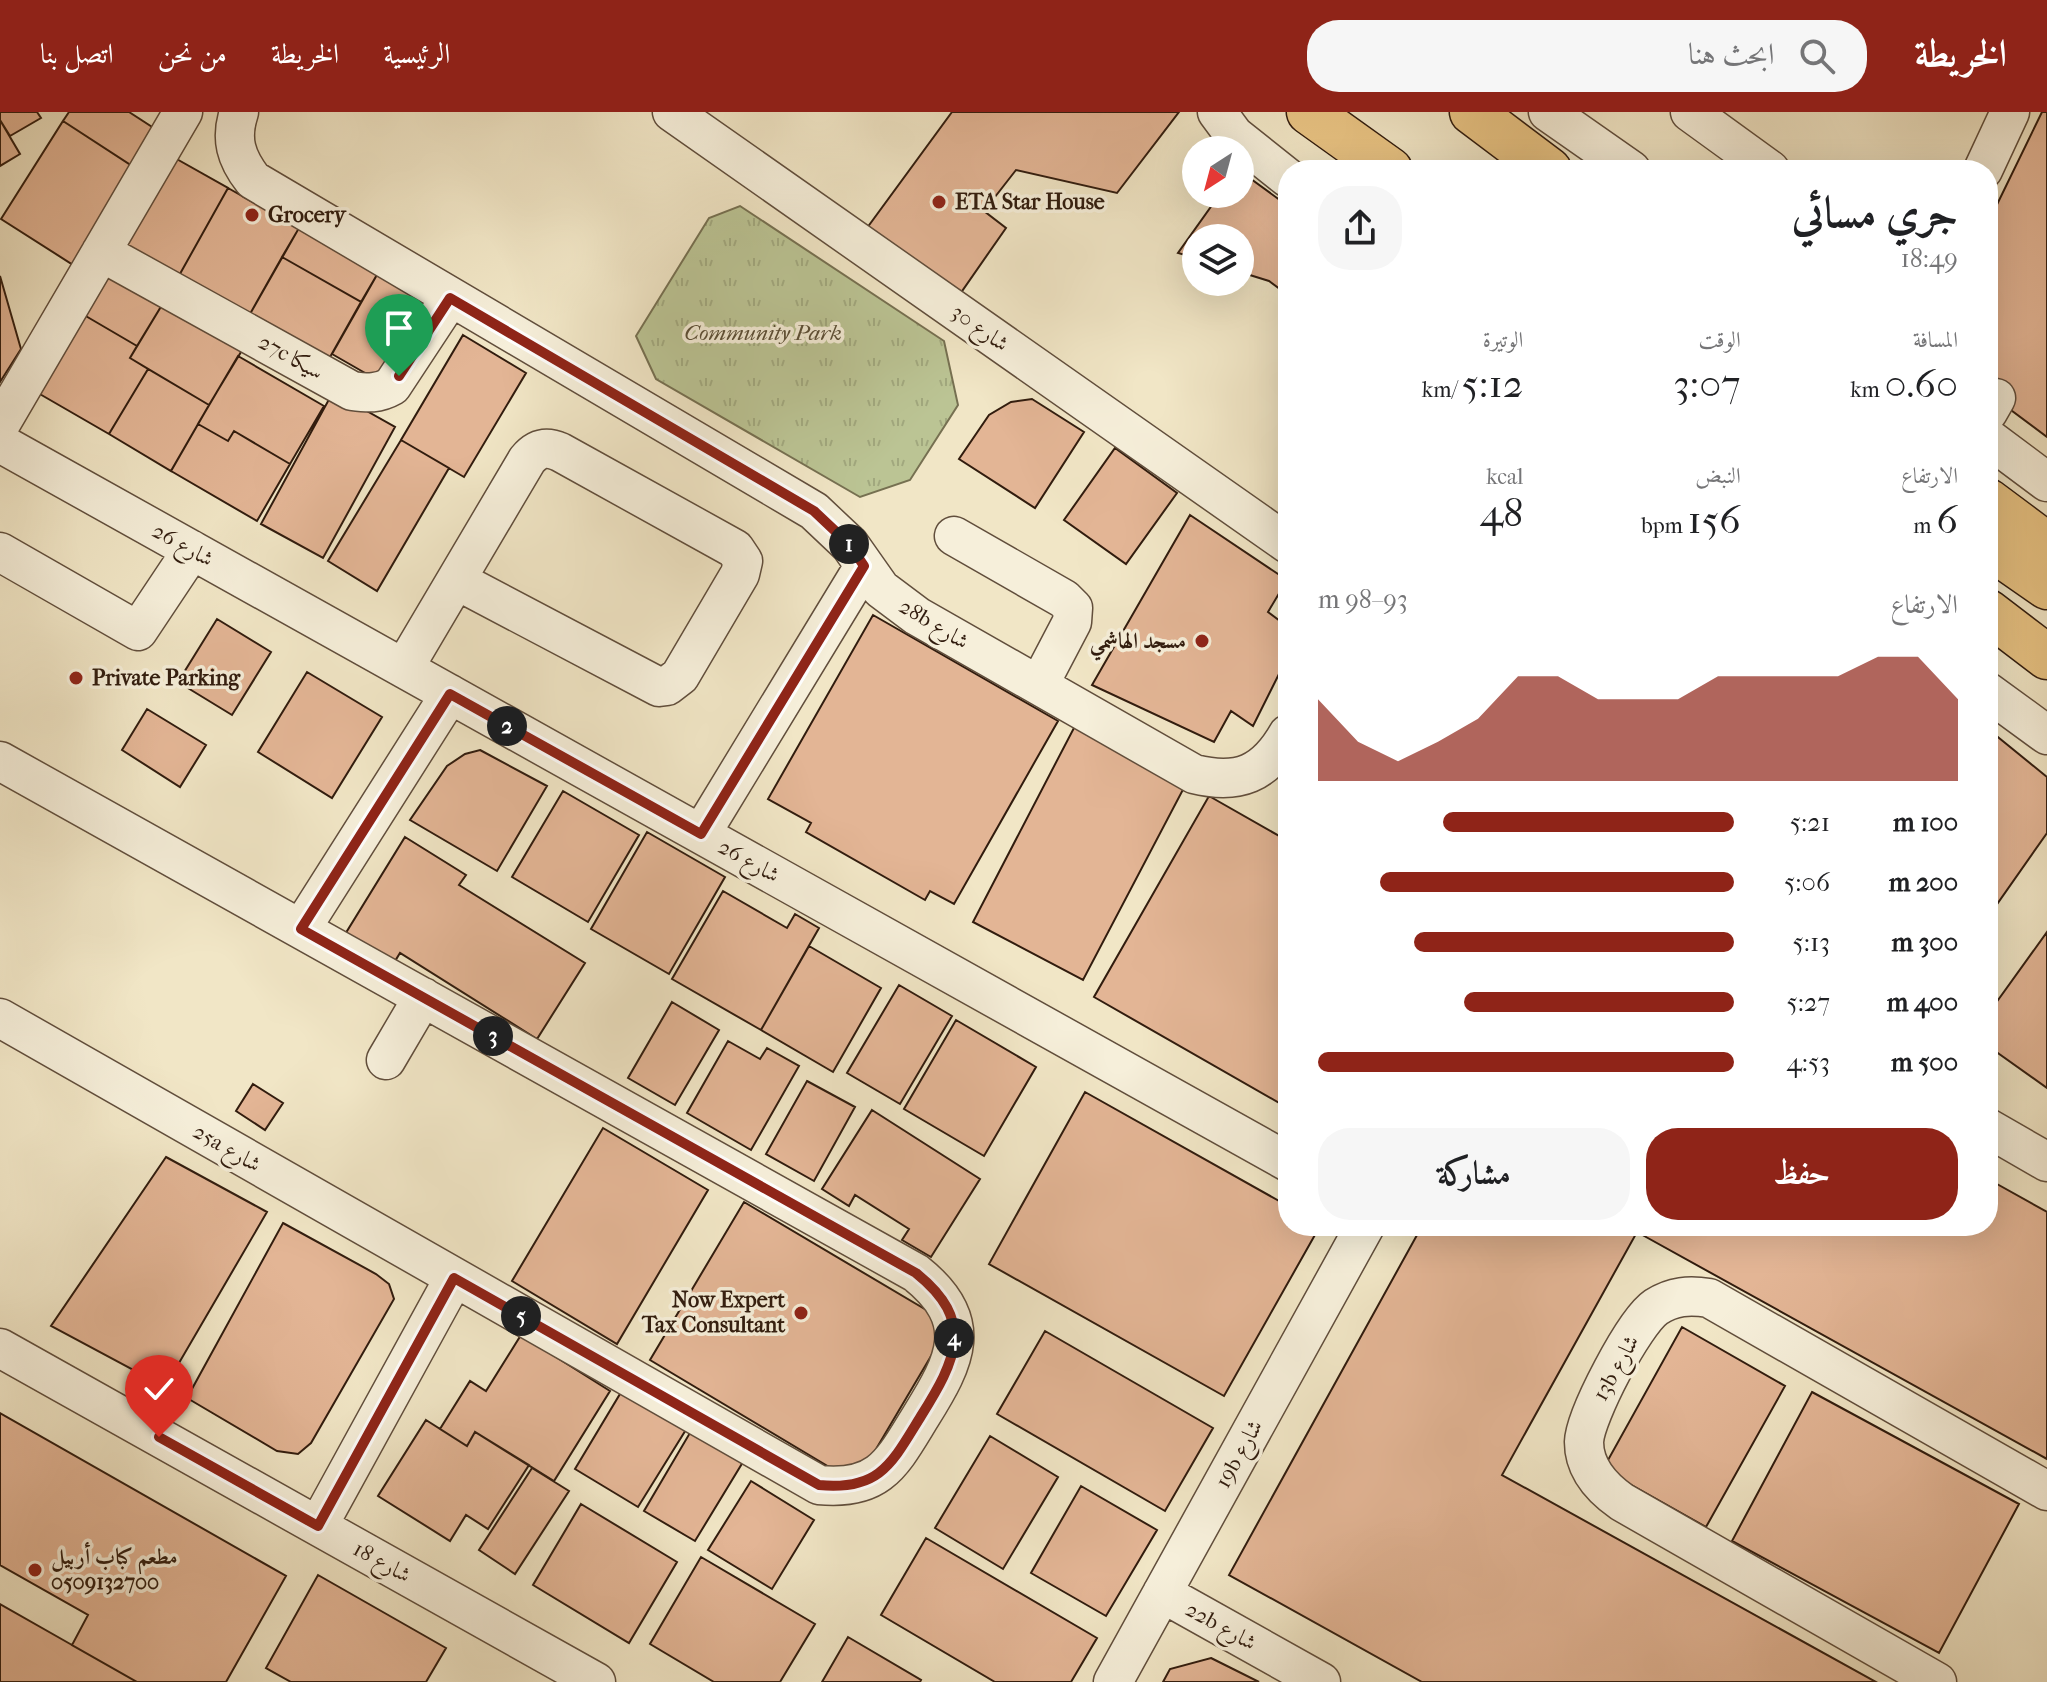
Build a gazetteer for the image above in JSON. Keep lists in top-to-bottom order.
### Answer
{
  "streets": {
    "street": [
      "شارع 30",
      "27c سيكا",
      "شارع 26",
      "28b شارع",
      "25a شارع",
      "13b شارع",
      "19b شارع",
      "شارع 18",
      "22b شارع"
    ]
  },
  "crossings": [
    ["27c سيكا", "28b شارع"],
    ["19b شارع", "22b شارع"]
  ],
  "parks": ["Community Park"],
  "places": [
    "ETA Star House",
    "Grocery",
    "مسجد الهاشمي",
    "Private Parking",
    "Now Expert Tax Consultant",
    "مطعم كباب أربيل 0509132700"
  ],
  "north": "bottom left",
  "page": {
    "header": "الخريطة",
    "search": "ابحث هنا",
    "nav": [
      "الرئيسية",
      "الخريطة",
      "من نحن",
      "اتصل بنا"
    ],
    "heading": ["جري مسائي", "18:49"],
    "stats": [
      ["المسافة", "0.60 km"],
      ["الوقت", "3:07"],
      ["الوتيرة", "5:12 /km"],
      ["الارتفاع", "6 m"],
      ["النبض", "156 bpm"],
      ["kcal", "48"]
    ],
    "pins": [
      "1",
      "2",
      "3",
      "5",
      "4"
    ],
    "chart": ["الارتفاع", "93–98 m"],
    "list": [
      {
        "name": "100 m",
        "note": "5:21"
      },
      {
        "name": "200 m",
        "note": "5:06"
      },
      {
        "name": "300 m",
        "note": "5:13"
      },
      {
        "name": "400 m",
        "note": "5:27"
      },
      {
        "name": "500 m",
        "note": "4:53"
      }
    ],
    "buttons": ["حفظ", "مشاركة"]
  }
}
